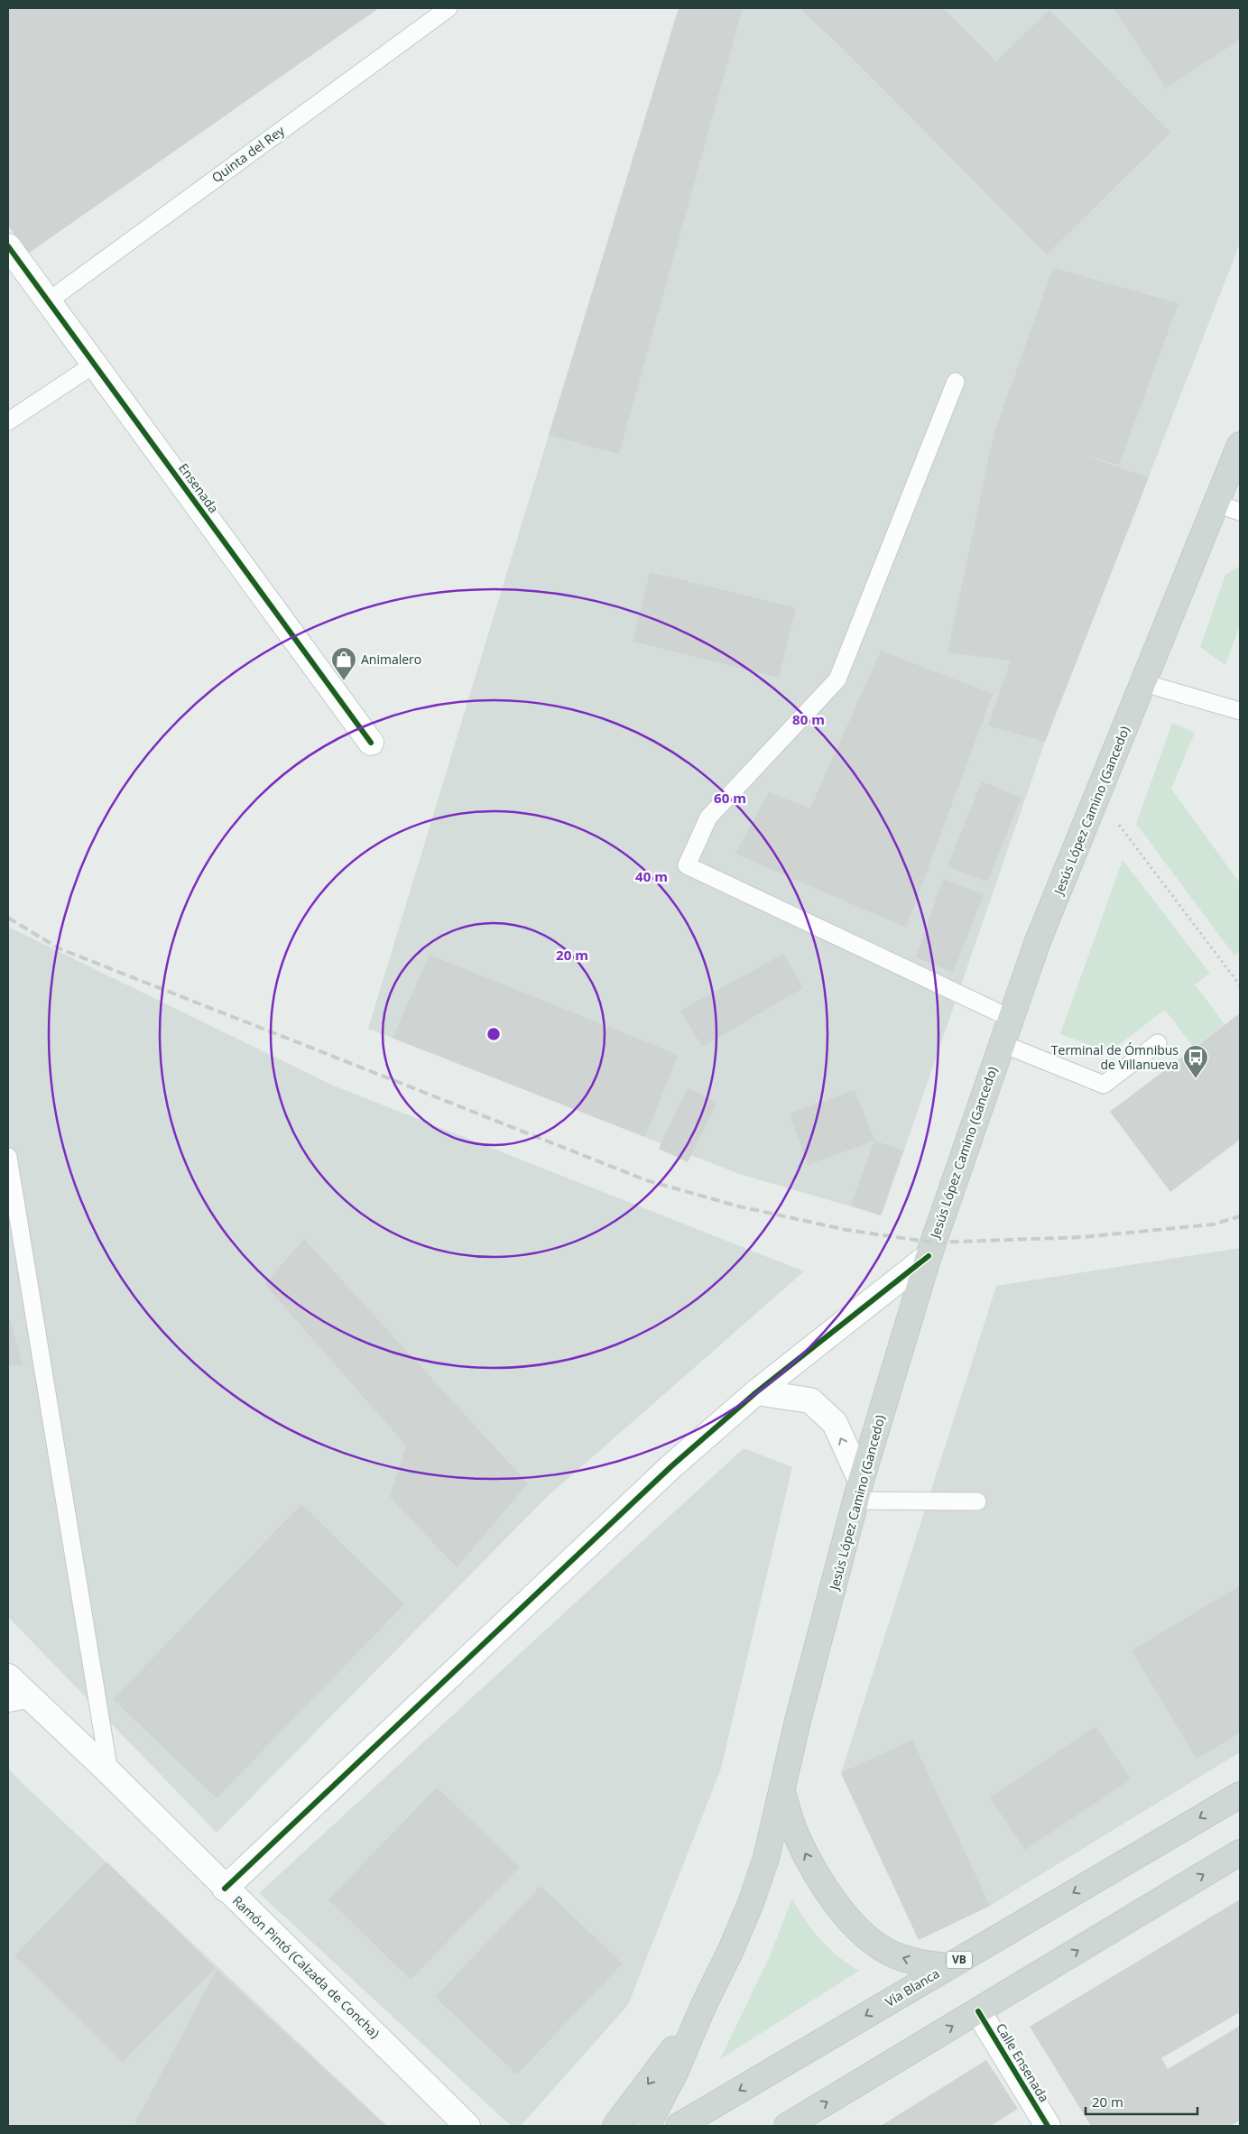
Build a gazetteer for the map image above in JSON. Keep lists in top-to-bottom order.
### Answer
{
  "streets": {
    "main road": ["Jesús López Camino (Gancedo)", "VB", "Vía Blanca"],
    "street": ["Ensenada", "Ramón Pintó (Calzada de Concha)", "Calle Ensenada"],
    "lane": ["Quinta del Rey"]
  },
  "crossings": [
    ["Quinta del Rey", "Ensenada"]
  ],
  "places": {
    "shop": ["Animalero"],
    "bus stop": ["Terminal de Ómnibus de Villanueva"]
  },
  "scale_bar": "20 m",
  "rings": [
    "80 m",
    "60 m",
    "40 m",
    "20 m"
  ]
}
